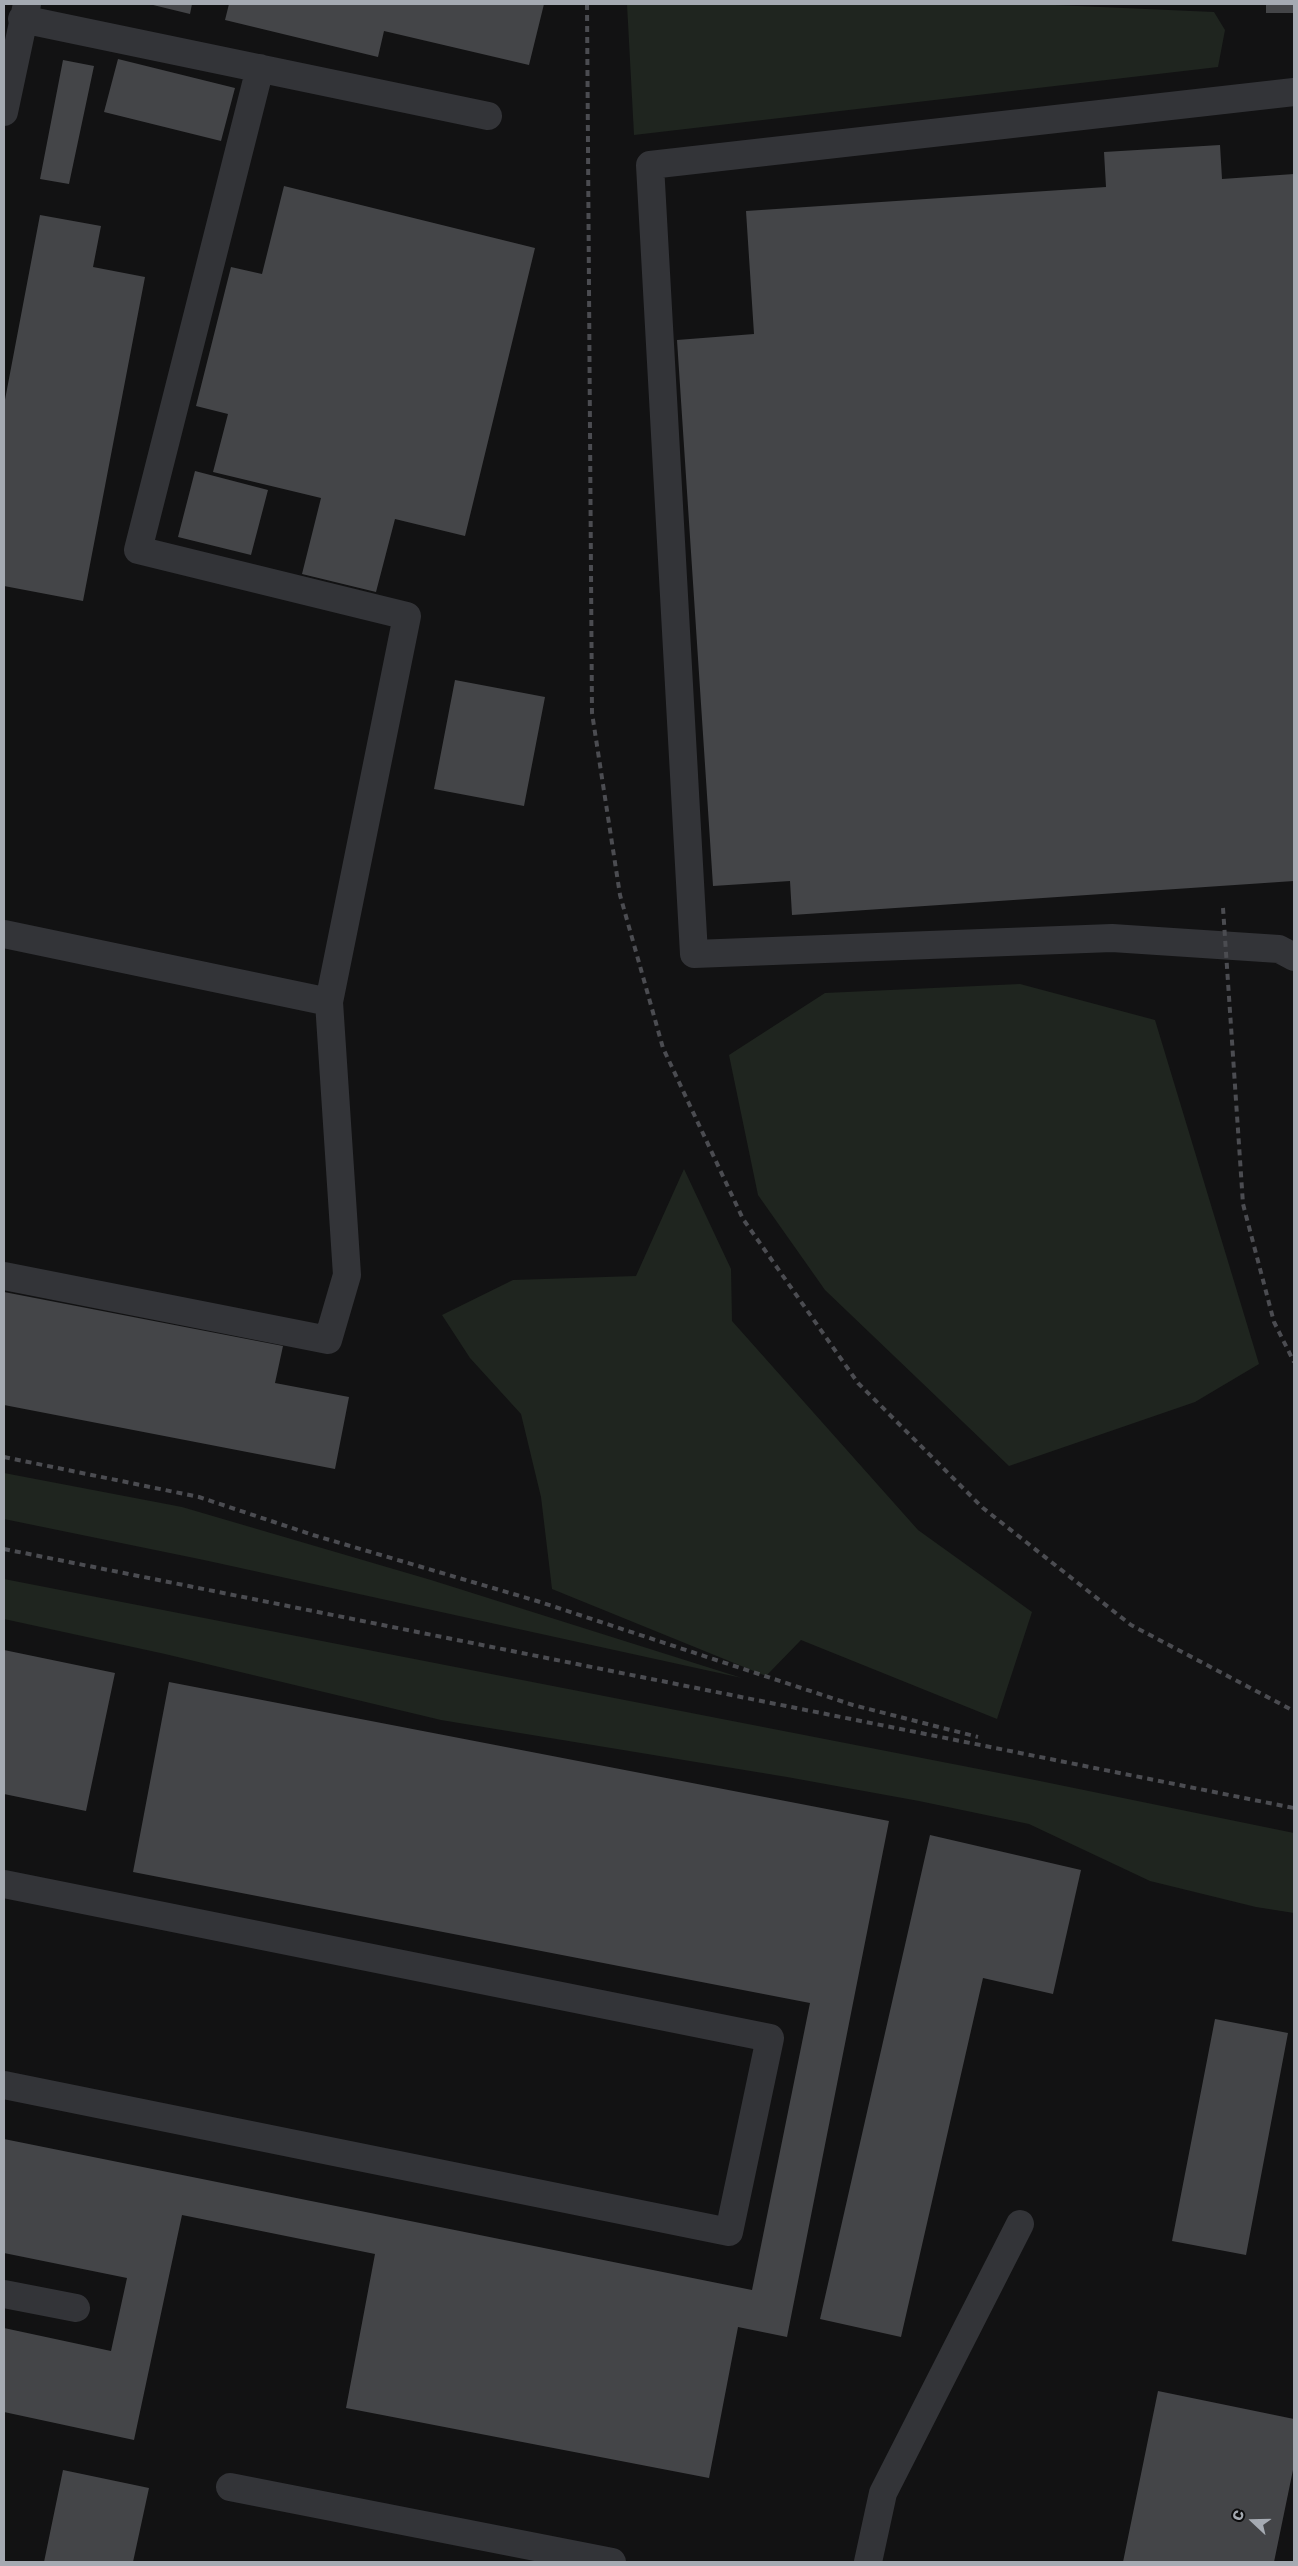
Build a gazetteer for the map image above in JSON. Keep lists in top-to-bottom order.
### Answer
{
  "north": "left"
}
